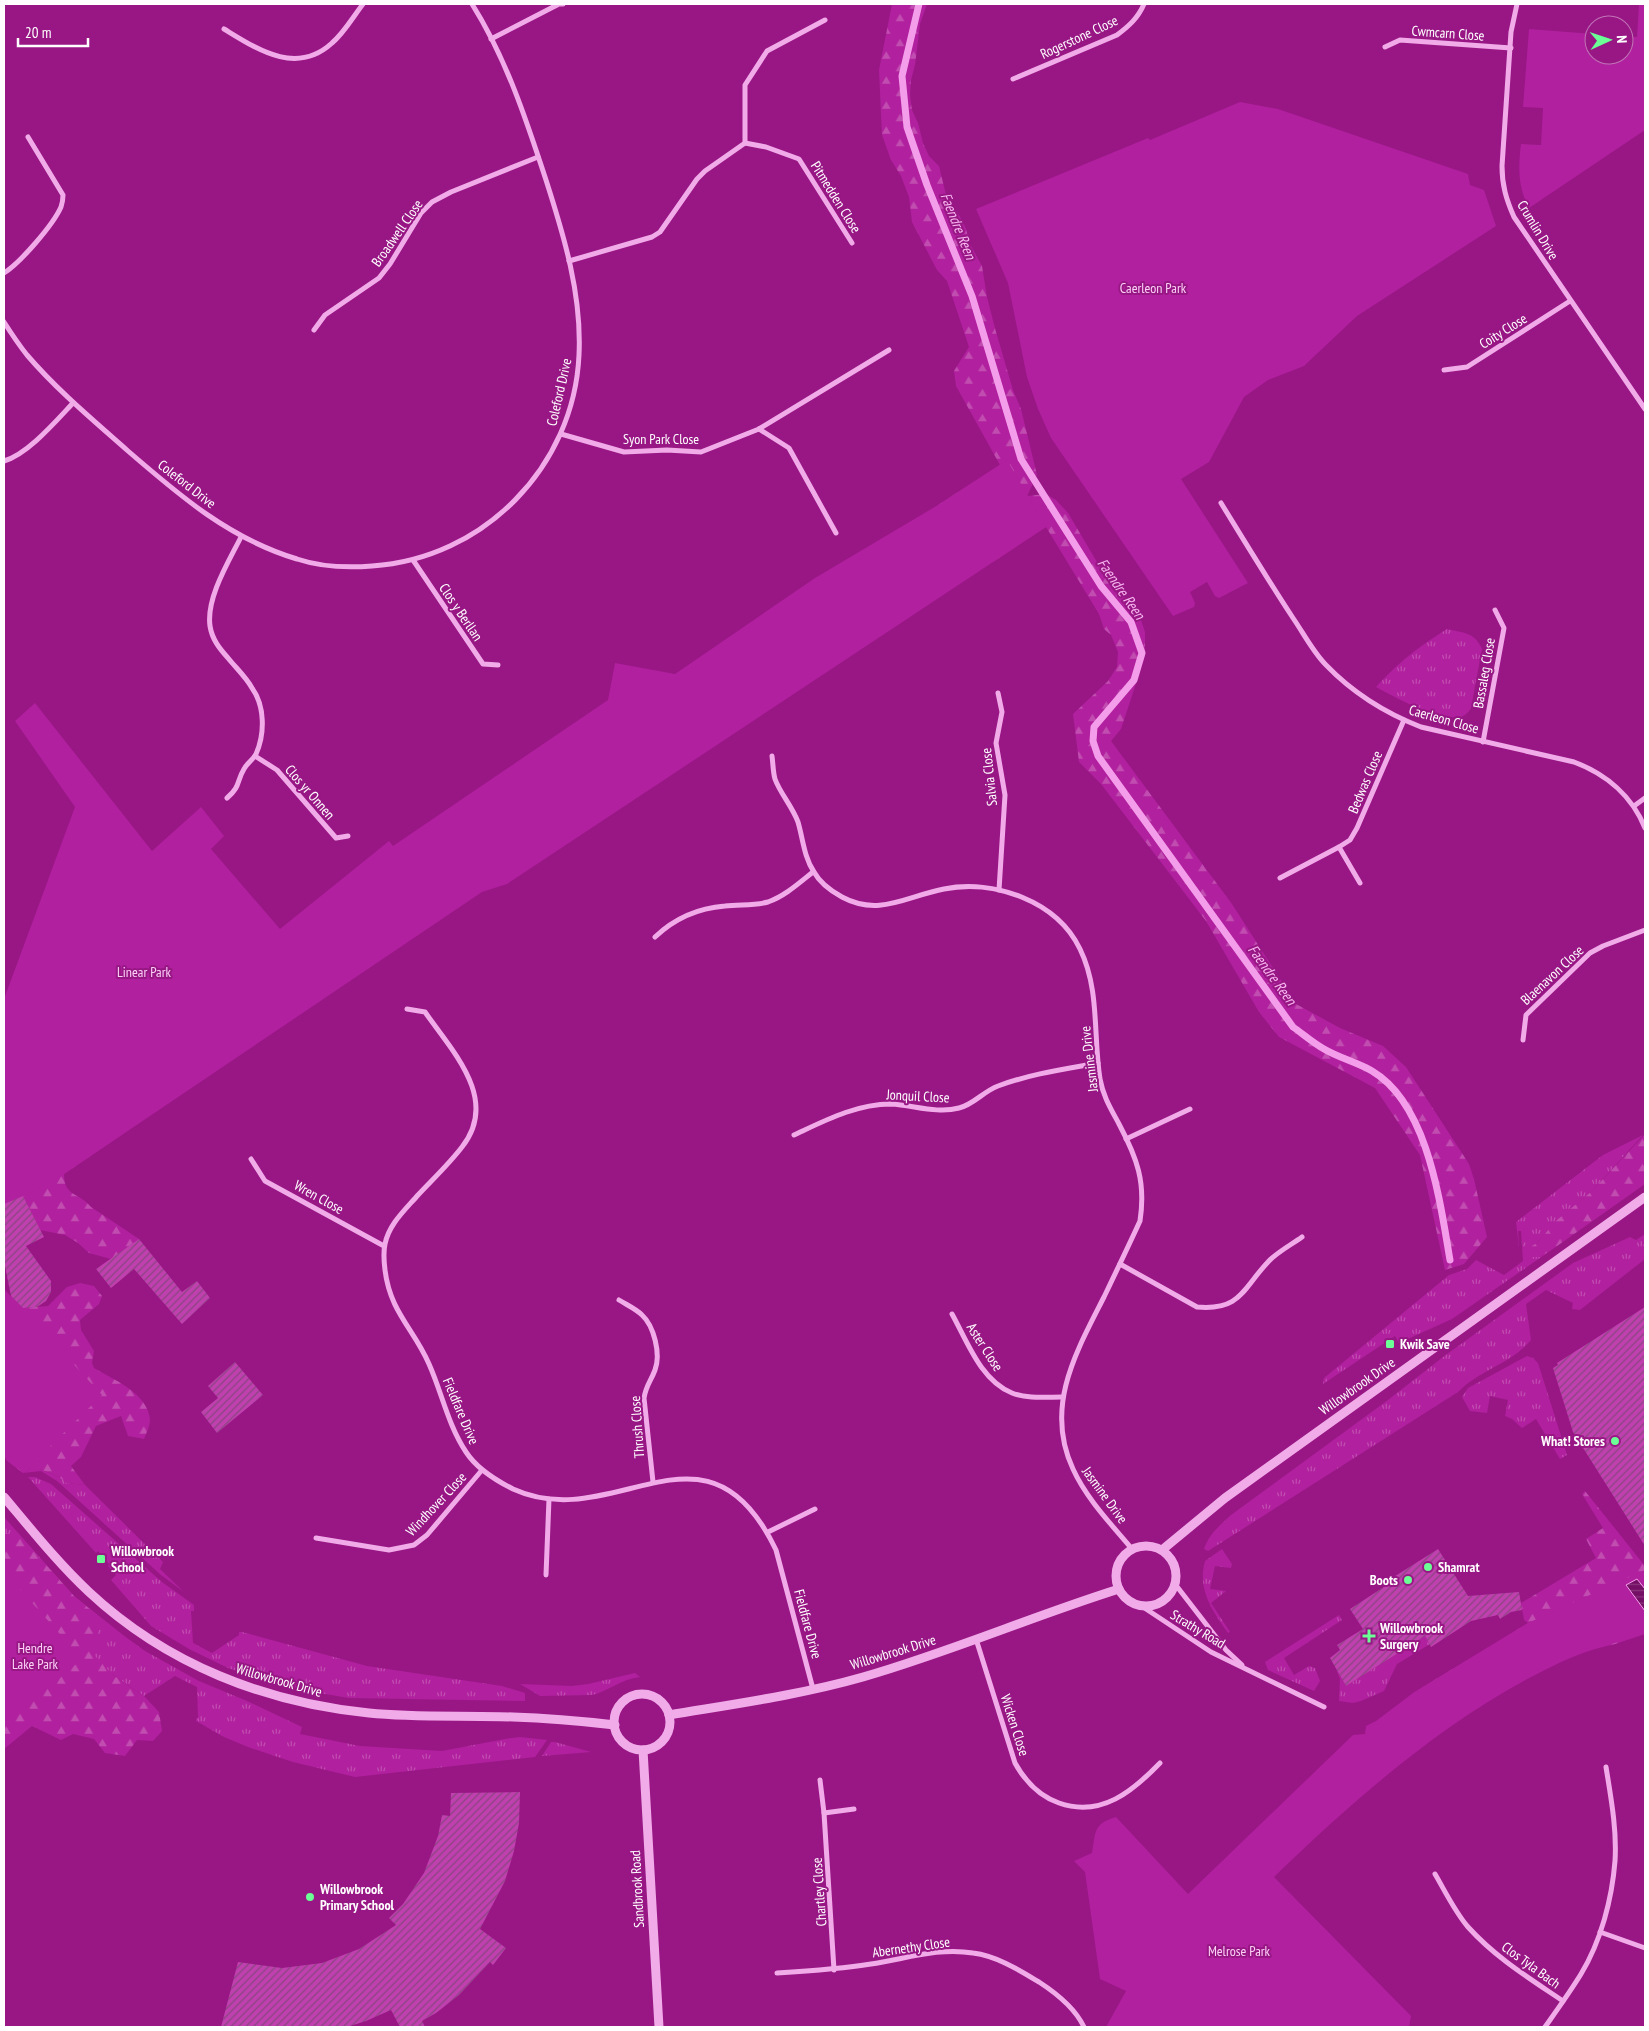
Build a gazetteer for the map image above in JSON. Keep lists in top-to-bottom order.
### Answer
{
  "streets": {
    "street": [
      "Cwmcarn Close",
      "Rogerstone Close",
      "Pitmedden Close",
      "Crumlin Drive",
      "Broadwell Close",
      "Coity Close",
      "Coleford Drive",
      "Syon Park Close",
      "Clos y Berllan",
      "Bassaleg Close",
      "Caerleon Close",
      "Salvia Close",
      "Bedwas Close",
      "Clos yr Onnen",
      "Blaenavon Close",
      "Jasmine Drive",
      "Jonquil Close",
      "Wren Close",
      "Aster Close",
      "Willowbrook Drive",
      "Fieldfare Drive",
      "Thrush Close",
      "Windhover Close",
      "Strathy Road",
      "Wicken Close",
      "Sandbrook Road",
      "Chartley Close",
      "Abernethy Close",
      "Clos Tyla Bach"
    ]
  },
  "crossings": [
    ["Cwmcarn Close", "Crumlin Drive"],
    ["Crumlin Drive", "Coity Close"],
    ["Broadwell Close", "Coleford Drive"],
    ["Coleford Drive", "Syon Park Close"],
    ["Coleford Drive", "Clos y Berllan"],
    ["Bassaleg Close", "Caerleon Close"],
    ["Caerleon Close", "Bedwas Close"],
    ["Salvia Close", "Jasmine Drive"],
    ["Jasmine Drive", "Jonquil Close"],
    ["Jasmine Drive", "Aster Close"],
    ["Jasmine Drive", "Willowbrook Drive"],
    ["Jasmine Drive", "Strathy Road"],
    ["Wren Close", "Fieldfare Drive"],
    ["Willowbrook Drive", "Fieldfare Drive"],
    ["Willowbrook Drive", "Strathy Road"],
    ["Willowbrook Drive", "Wicken Close"],
    ["Willowbrook Drive", "Sandbrook Road"],
    ["Fieldfare Drive", "Thrush Close"],
    ["Fieldfare Drive", "Windhover Close"],
    ["Chartley Close", "Abernethy Close"]
  ],
  "water": ["Faendre Reen"],
  "parks": [
    "Caerleon Park",
    "Linear Park",
    "Hendre Lake Park",
    "Melrose Park"
  ],
  "places": {
    "transit": ["Kwik Save", "Willowbrook School"],
    "other": [
      "What! Stores",
      "Shamrat",
      "Boots",
      "Willowbrook Primary School"
    ],
    "health": ["Willowbrook Surgery"]
  },
  "scale_bar": "20 m",
  "north": "right"
}
